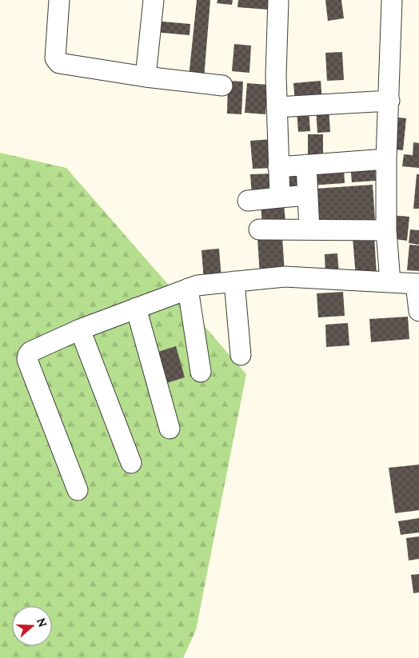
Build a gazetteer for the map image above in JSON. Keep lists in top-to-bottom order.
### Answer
{
  "north": "right"
}
